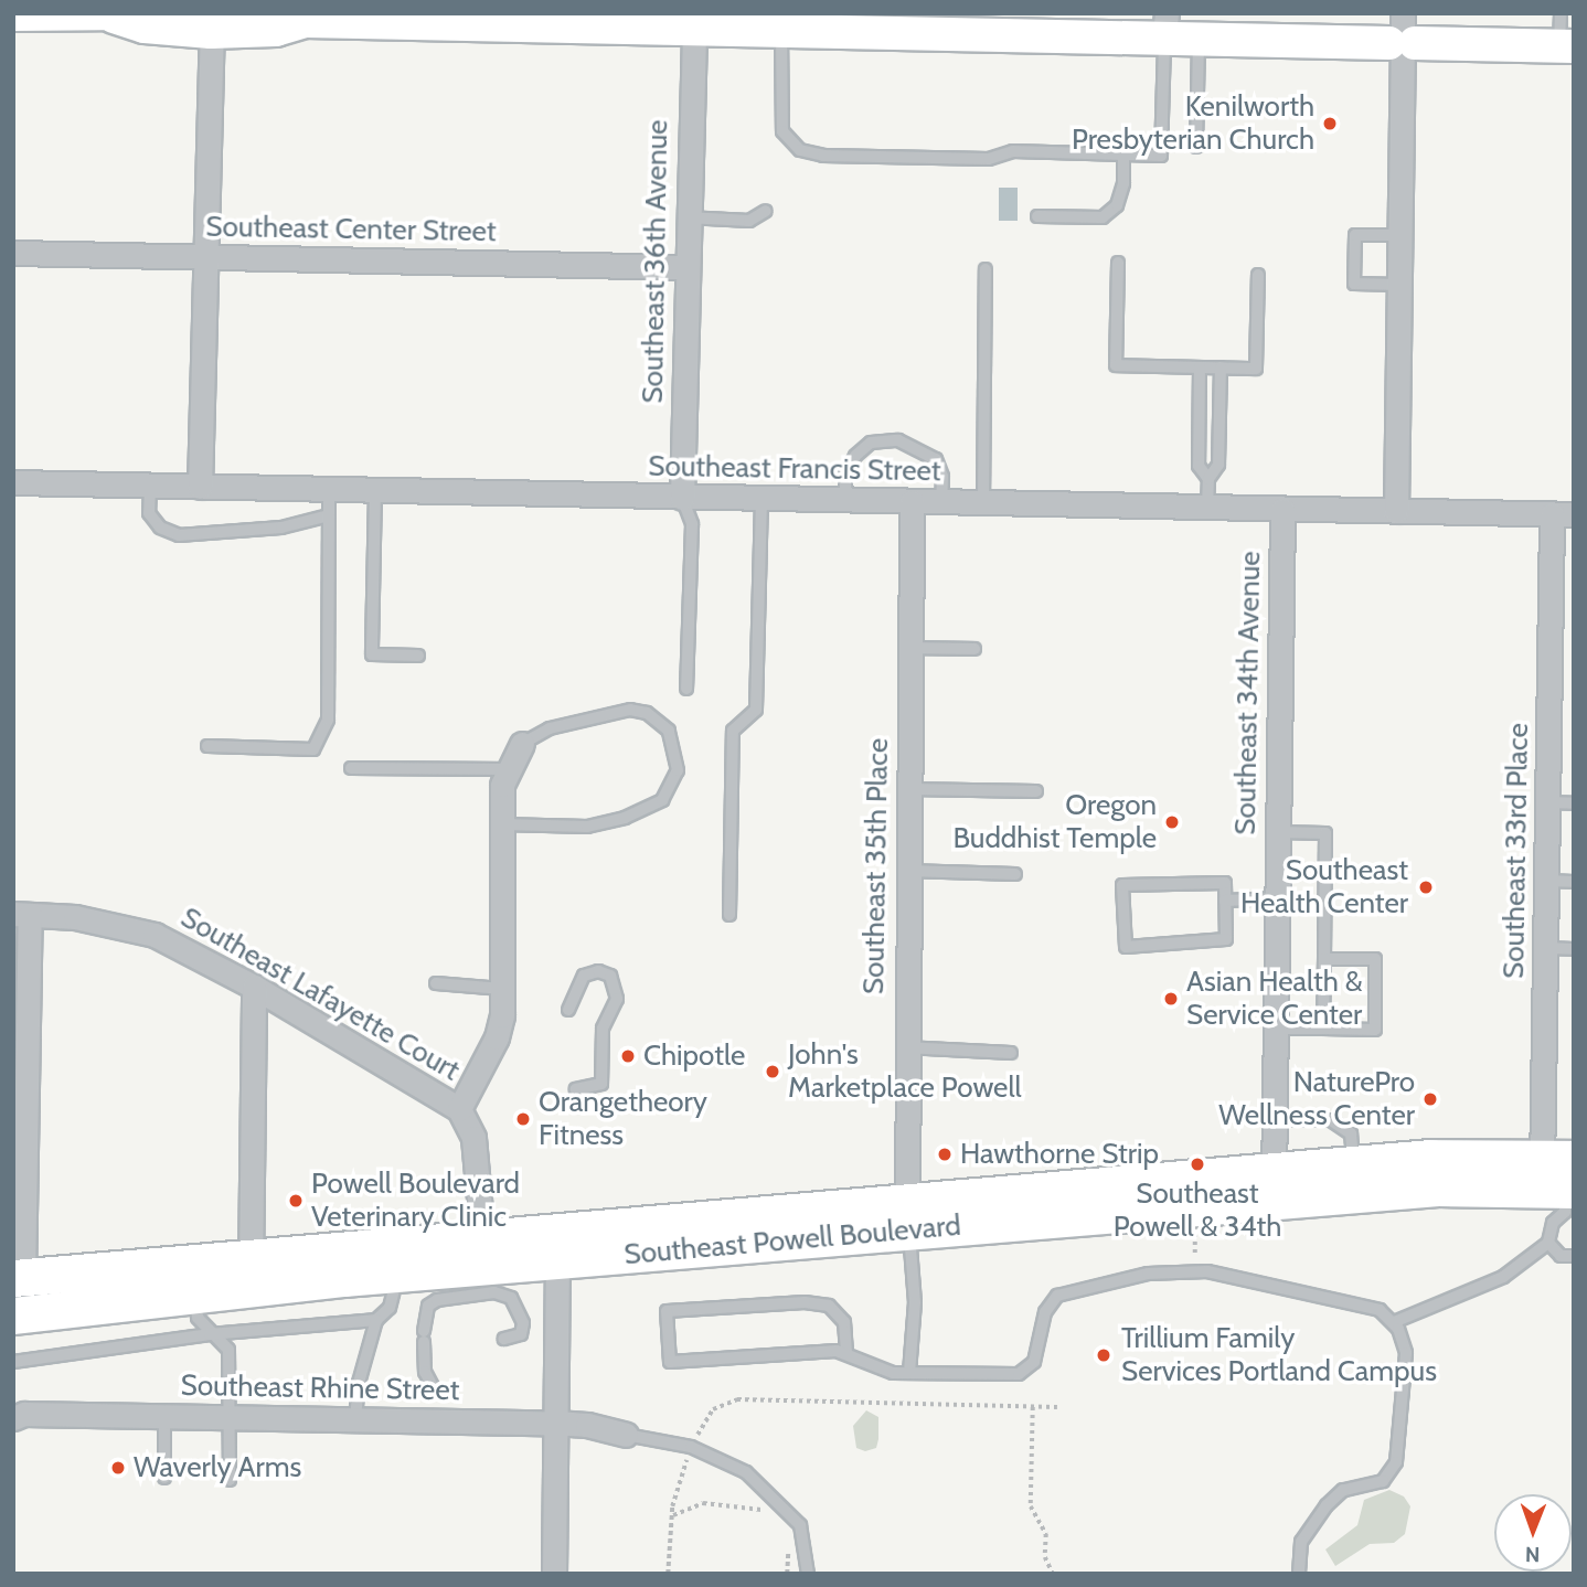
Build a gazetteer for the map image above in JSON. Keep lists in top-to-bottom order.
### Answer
{
  "streets": {
    "main road": ["Southeast Powell Boulevard"],
    "street": [
      "Southeast Center Street",
      "Southeast 36th Avenue",
      "Southeast Francis Street",
      "Southeast 34th Avenue",
      "Southeast 33rd Place",
      "Southeast 35th Place",
      "Southeast Lafayette Court",
      "Southeast Rhine Street"
    ]
  },
  "crossings": [
    ["Southeast Center Street", "Southeast 36th Avenue"],
    ["Southeast 36th Avenue", "Southeast Francis Street"],
    ["Southeast Francis Street", "Southeast 34th Avenue"],
    ["Southeast Francis Street", "Southeast 33rd Place"],
    ["Southeast Francis Street", "Southeast 35th Place"],
    ["Southeast 34th Avenue", "Southeast Powell Boulevard"],
    ["Southeast 33rd Place", "Southeast Powell Boulevard"],
    ["Southeast 35th Place", "Southeast Powell Boulevard"]
  ],
  "places": [
    "Kenilworth Presbyterian Church",
    "Oregon Buddhist Temple",
    "Southeast Health Center",
    "Asian Health & Service Center",
    "Chipotle",
    "John's Marketplace Powell",
    "NaturePro Wellness Center",
    "Orangetheory Fitness",
    "Hawthorne Strip",
    "Southeast Powell & 34th",
    "Powell Boulevard Veterinary Clinic",
    "Trillium Family Services Portland Campus",
    "Waverly Arms"
  ],
  "north": "bottom"
}
